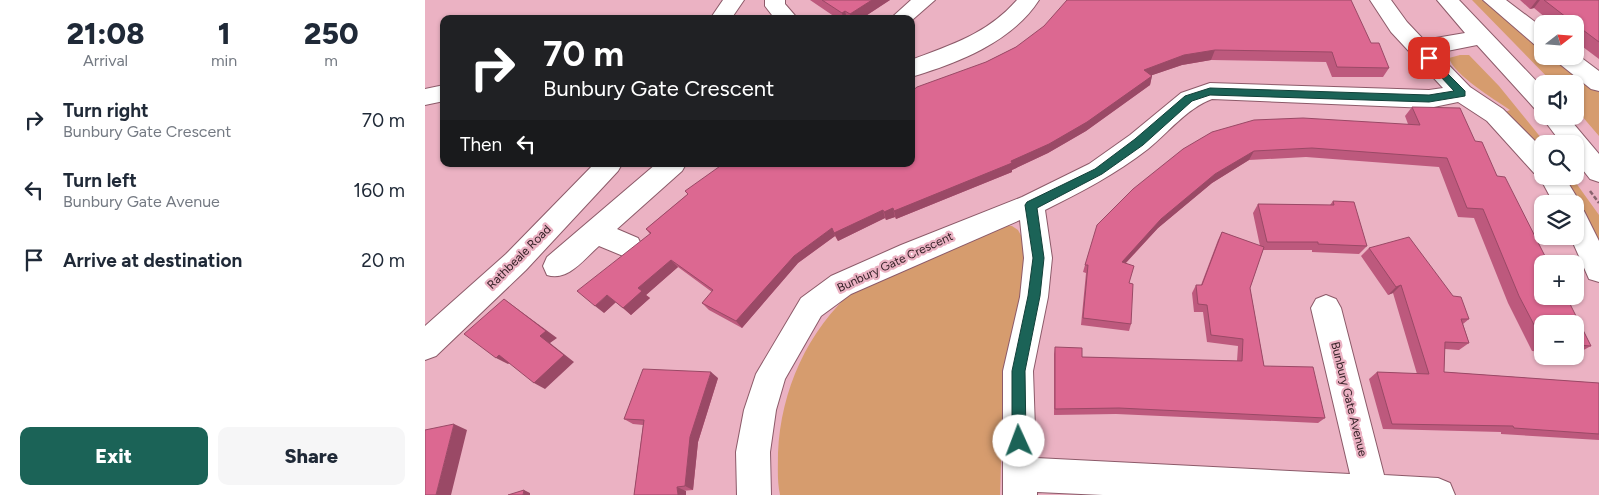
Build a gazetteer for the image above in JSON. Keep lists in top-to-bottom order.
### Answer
{
  "streets": {
    "street": ["Rathbeale Road", "Bunbury Gate Crescent", "Bunbury Gate Avenue"]
  },
  "north": "right",
  "page": {
    "eta": [
      "21:08",
      "Arrival",
      "1",
      "min",
      "250",
      "m"
    ],
    "map_buttons": ["+", "−"],
    "turn": ["70 m", "Bunbury Gate Crescent"],
    "list": [
      {
        "name": "Turn right",
        "note": "Bunbury Gate Crescent",
        "value": "70 m"
      },
      {
        "name": "Turn left",
        "note": "Bunbury Gate Avenue",
        "value": "160 m"
      },
      {
        "name": "Arrive at destination",
        "value": "20 m"
      }
    ],
    "then": "Then",
    "buttons": ["Exit", "Share"]
  }
}
